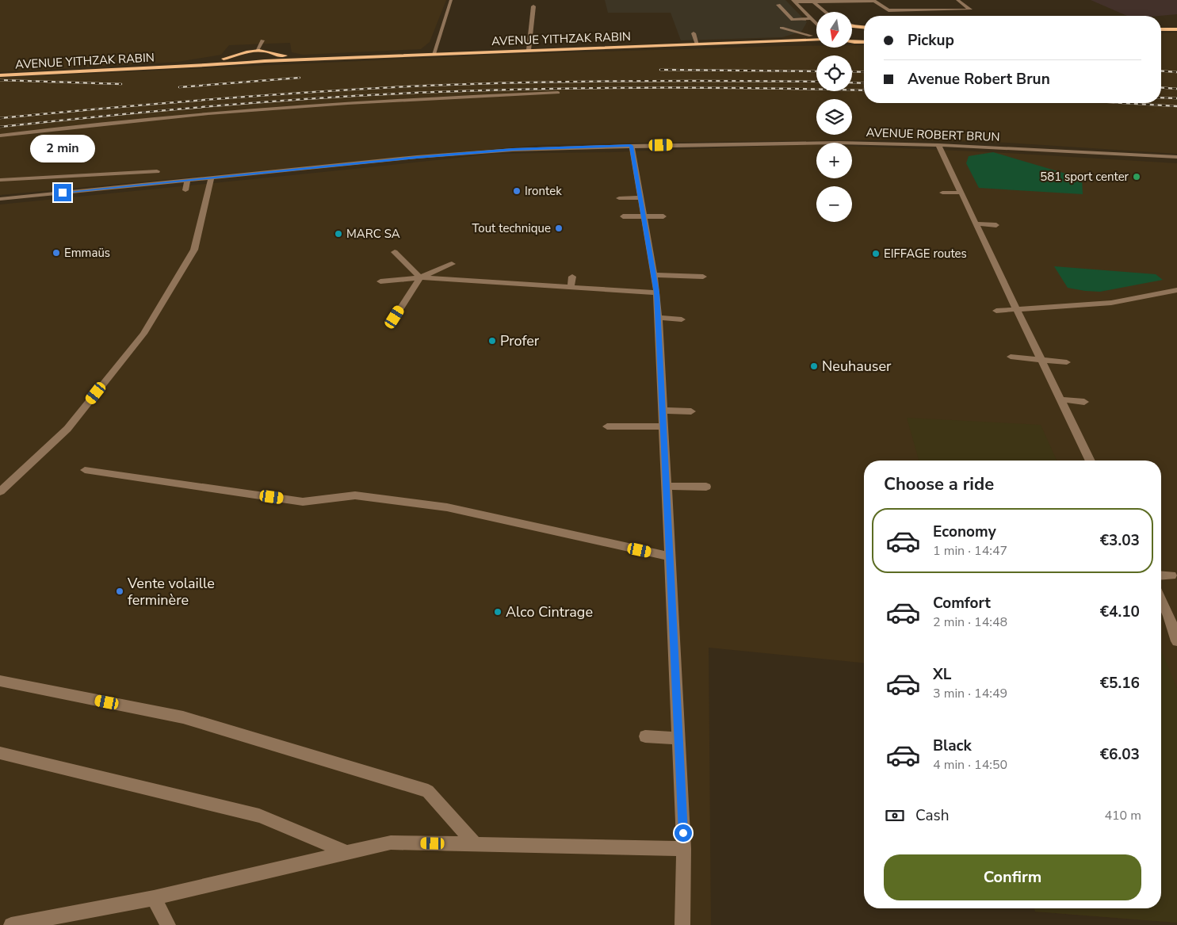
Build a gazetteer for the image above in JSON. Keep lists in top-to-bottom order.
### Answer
{
  "streets": {
    "main road": ["AVENUE YITHZAK RABIN"],
    "street": ["AVENUE ROBERT BRUN"]
  },
  "places": [
    "581 sport center",
    "Irontek",
    "Tout technique",
    "MARC SA",
    "Emmaüs",
    "EIFFAGE routes",
    "Profer",
    "Neuhauser",
    "Vente volaille ferminère",
    "Alco Cintrage"
  ],
  "north": "bottom",
  "page": {
    "map_buttons": ["+", "−"],
    "banner": ["Pickup", "Avenue Robert Brun"],
    "bubble": "2 min",
    "heading": "Choose a ride",
    "list": [
      {
        "name": "Economy",
        "note": "1 min · 14:47",
        "value": "€3.03"
      },
      {
        "name": "Comfort",
        "note": "2 min · 14:48",
        "value": "€4.10"
      },
      {
        "name": "XL",
        "note": "3 min · 14:49",
        "value": "€5.16"
      },
      {
        "name": "Black",
        "note": "4 min · 14:50",
        "value": "€6.03"
      }
    ],
    "pay": ["Cash", "410 m"],
    "buttons": "Confirm"
  }
}
